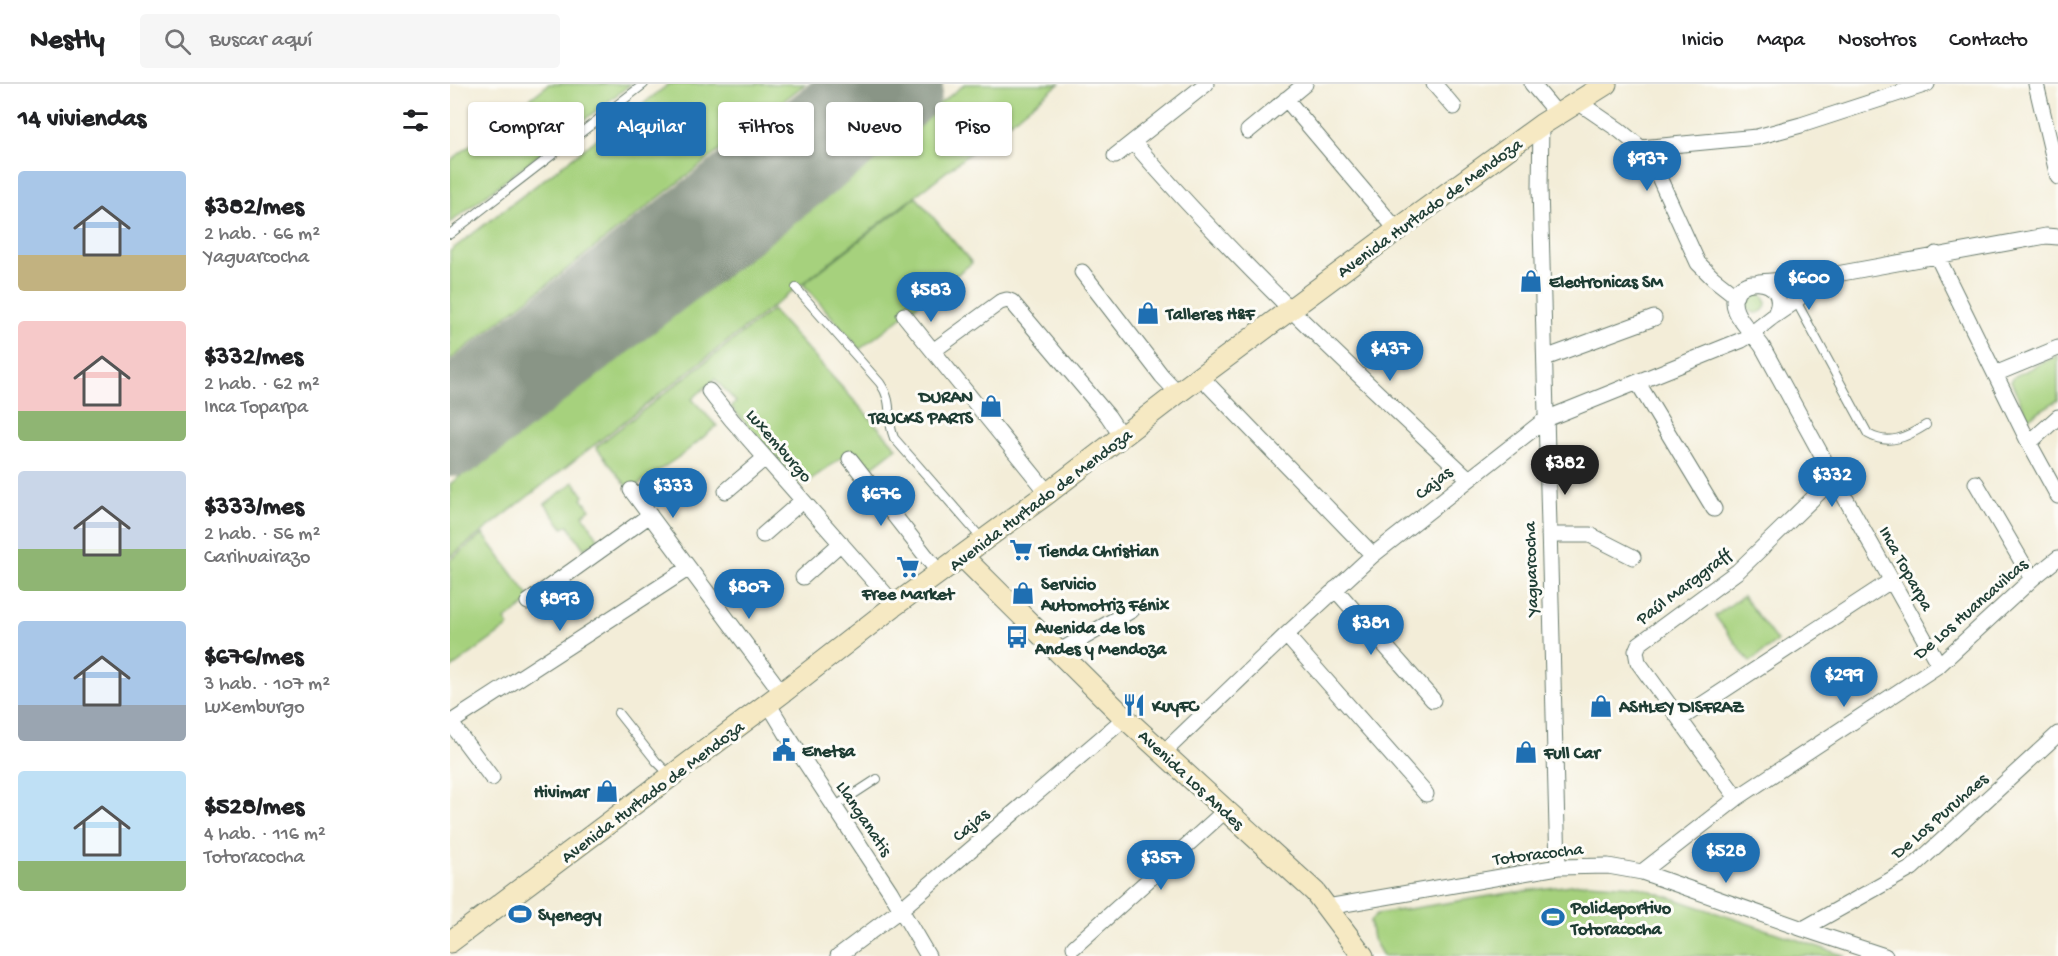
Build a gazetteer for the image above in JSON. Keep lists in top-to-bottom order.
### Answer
{
  "streets": {
    "main road": ["Avenida Hurtado de Mendoza", "Avenida Los Andes"],
    "street": [
      "Luxemburgo",
      "Cajas",
      "Inca Toparpa",
      "Yaguarcocha",
      "Paúl Marggraff",
      "De Los Huancavilcas",
      "De Los Puruhaes",
      "Llanganatis",
      "Totoracocha"
    ]
  },
  "crossings": [
    ["Avenida Hurtado de Mendoza", "Luxemburgo"],
    ["Avenida Hurtado de Mendoza", "Yaguarcocha"],
    ["Avenida Hurtado de Mendoza", "Avenida Los Andes"],
    ["Avenida Hurtado de Mendoza", "Llanganatis"],
    ["Cajas", "Inca Toparpa"],
    ["Cajas", "Yaguarcocha"],
    ["Cajas", "Avenida Los Andes"],
    ["Cajas", "Llanganatis"],
    ["Inca Toparpa", "Paúl Marggraff"],
    ["Inca Toparpa", "De Los Huancavilcas"],
    ["Yaguarcocha", "Totoracocha"],
    ["Paúl Marggraff", "De Los Huancavilcas"],
    ["De Los Huancavilcas", "Totoracocha"],
    ["Avenida Los Andes", "Totoracocha"],
    ["De Los Puruhaes", "Totoracocha"]
  ],
  "places": {
    "shop": [
      "Electronicas SM",
      "Talleres H&F",
      "DURAN TRUCKS PARTS",
      "Servicio Automotriz Fénix",
      "ASHLEY DISFRAZ",
      "Full Car",
      "Hivimar"
    ],
    "supermarket": ["Tienda Christian", "Free Market"],
    "bus stop": ["Avenida de los Andes y Mendoza"],
    "restaurant": ["KuyFC"],
    "public building": ["Enetsa"],
    "sports": ["Syenegy", "Polideportivo Totoracocha"]
  },
  "page": {
    "header": "Nestly",
    "search": "Buscar aquí",
    "nav": [
      "Inicio",
      "Mapa",
      "Nosotros",
      "Contacto"
    ],
    "heading": "14 viviendas",
    "chip": [
      "Comprar",
      "Alquilar",
      "Filtros",
      "Nuevo",
      "Piso"
    ],
    "price": [
      "$937",
      "$600",
      "$583",
      "$437",
      "$382",
      "$332",
      "$333",
      "$676",
      "$807",
      "$893",
      "$381",
      "$299",
      "$528",
      "$357"
    ],
    "list": [
      {
        "name": "$382/mes",
        "note": "2 hab. · 66 m² · Yaguarcocha"
      },
      {
        "name": "$332/mes",
        "note": "2 hab. · 62 m² · Inca Toparpa"
      },
      {
        "name": "$333/mes",
        "note": "2 hab. · 56 m² · Carihuairazo"
      },
      {
        "name": "$676/mes",
        "note": "3 hab. · 107 m² · Luxemburgo"
      },
      {
        "name": "$528/mes",
        "note": "4 hab. · 116 m² · Totoracocha"
      }
    ]
  }
}
